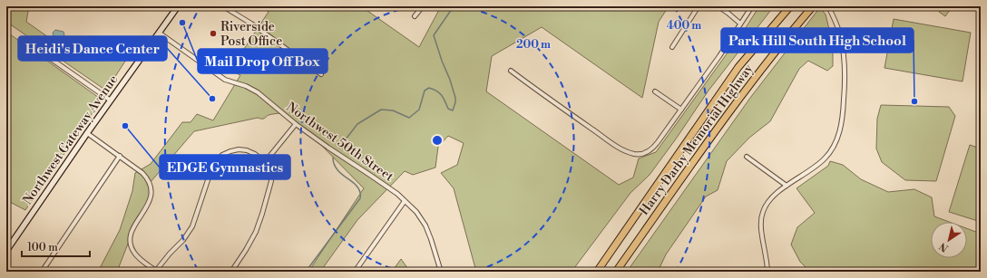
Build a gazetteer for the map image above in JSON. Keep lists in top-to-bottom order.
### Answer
{
  "streets": {
    "highway": ["Harry Darby Memorial Highway"],
    "main road": ["Northwest Gateway Avenue"],
    "street": ["Northwest 50th Street"]
  },
  "crossings": [
    ["Northwest Gateway Avenue", "Northwest 50th Street"]
  ],
  "places": [
    "Mail Drop Off Box",
    "Riverside Post Office",
    "Heidi's Dance Center",
    "Park Hill South High School",
    "EDGE Gymnastics"
  ],
  "scale_bar": "100 m",
  "north": "bottom left",
  "rings": ["400 m", "200 m"]
}
